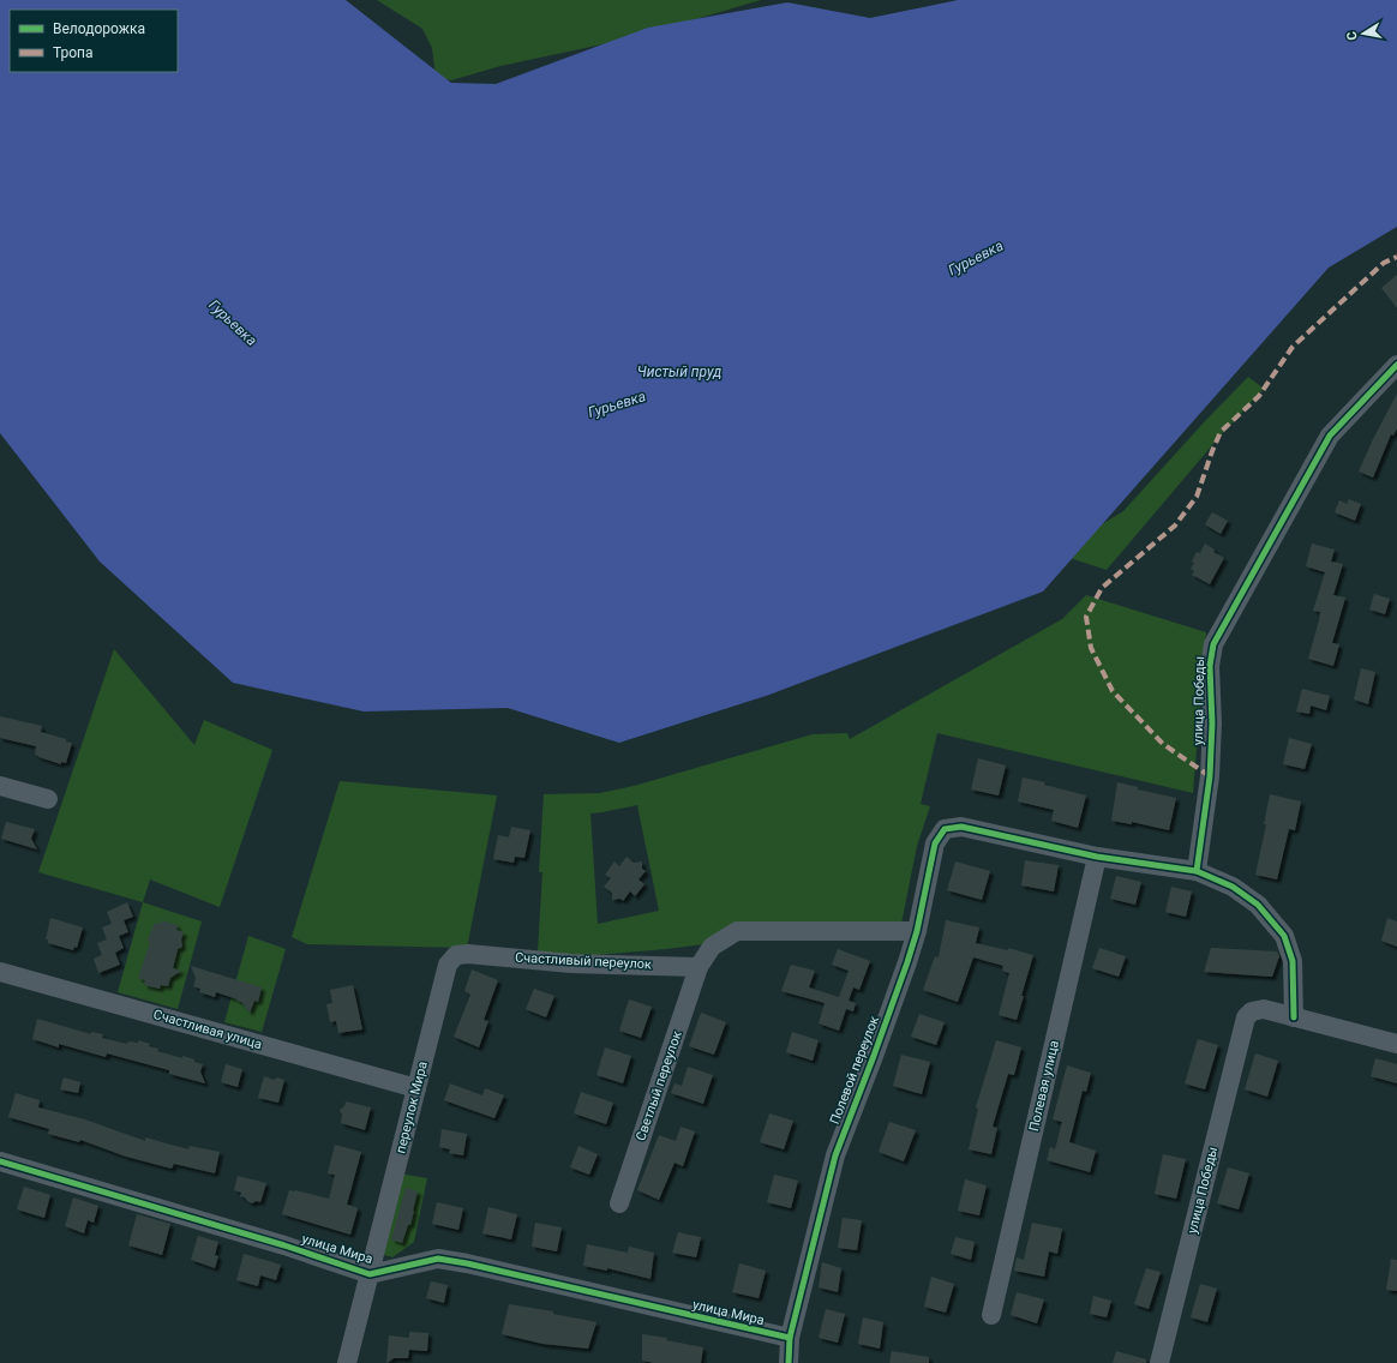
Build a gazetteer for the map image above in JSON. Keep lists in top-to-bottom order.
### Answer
{
  "streets": {
    "street": [
      "улица Победы",
      "Счастливый переулок",
      "Счастливая улица",
      "Полевой переулок",
      "Светлый переулок",
      "Полевая улица",
      "переулок Мира",
      "улица Мира"
    ]
  },
  "crossings": [
    ["Счастливый переулок", "Светлый переулок"],
    ["Счастливый переулок", "переулок Мира"],
    ["Счастливая улица", "переулок Мира"],
    ["Полевой переулок", "Светлый переулок"],
    ["Полевой переулок", "Полевая улица"],
    ["Полевой переулок", "улица Мира"],
    ["переулок Мира", "улица Мира"]
  ],
  "water": ["Гурьевка", "Чистый пруд"],
  "legend": ["Велодорожка", "Тропа"],
  "north": "left"
}
